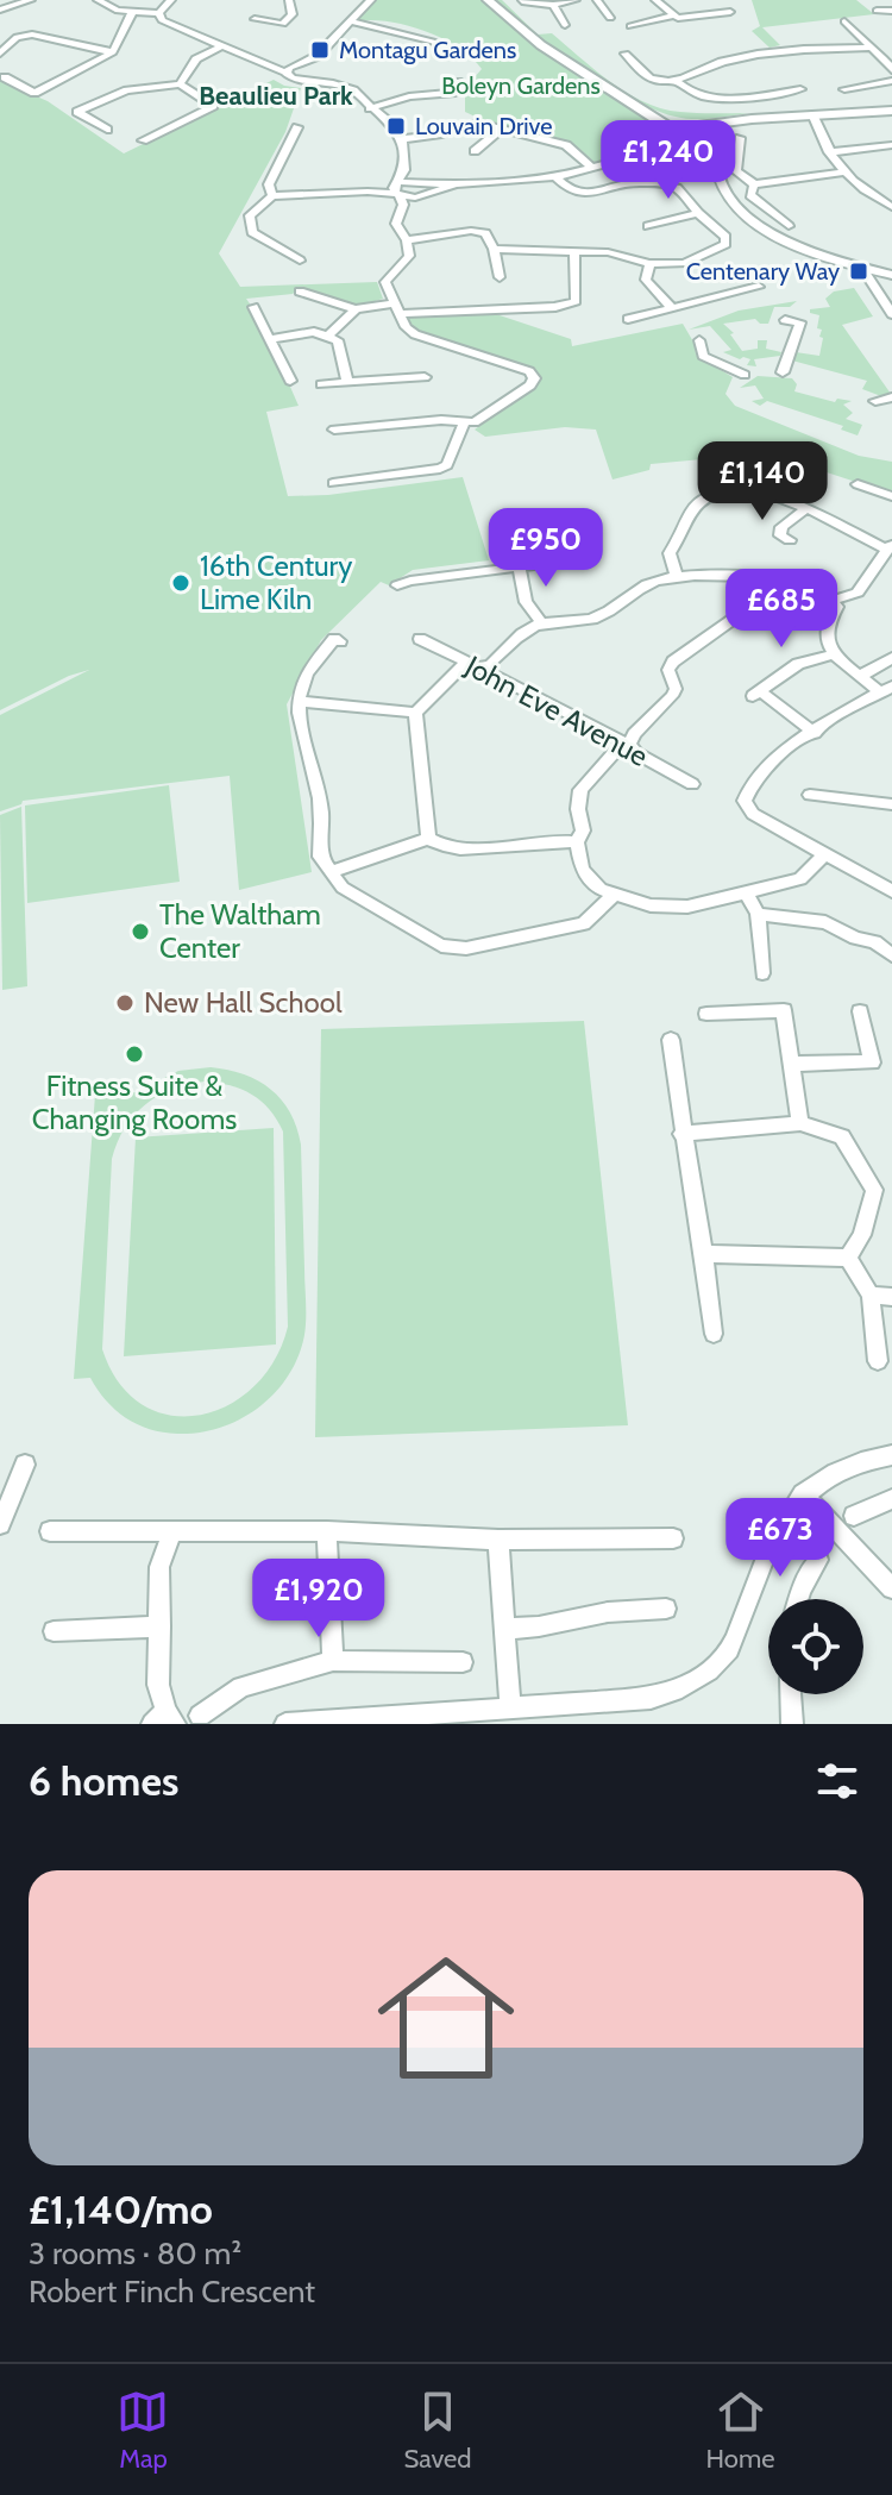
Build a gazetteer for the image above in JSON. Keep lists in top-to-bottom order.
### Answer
{
  "streets": {
    "street": ["John Eve Avenue"]
  },
  "districts": ["Beaulieu Park"],
  "parks": ["Boleyn Gardens"],
  "places": {
    "transit": ["Montagu Gardens", "Louvain Drive", "Centenary Way"],
    "other": [
      "16th Century Lime Kiln",
      "The Waltham Center",
      "New Hall School",
      "Fitness Suite & Changing Rooms"
    ]
  },
  "page": {
    "price": [
      "£1,240",
      "£1,140",
      "£950",
      "£685",
      "£673",
      "£1,920"
    ],
    "heading": "6 homes",
    "list": [
      {
        "name": "£1,140/mo",
        "note": "3 rooms · 80 m² · Robert Finch Crescent"
      }
    ],
    "tabs": ["Map", "Saved", "Home"]
  }
}
